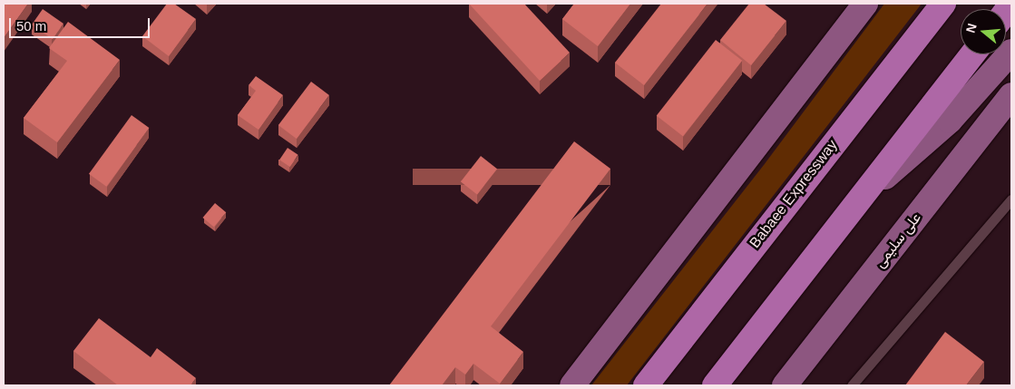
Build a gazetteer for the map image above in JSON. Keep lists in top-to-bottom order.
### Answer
{
  "streets": {
    "highway": ["Babaee Expressway"],
    "main road": ["علی سلیمی"]
  },
  "scale_bar": "50 m",
  "north": "left"
}
